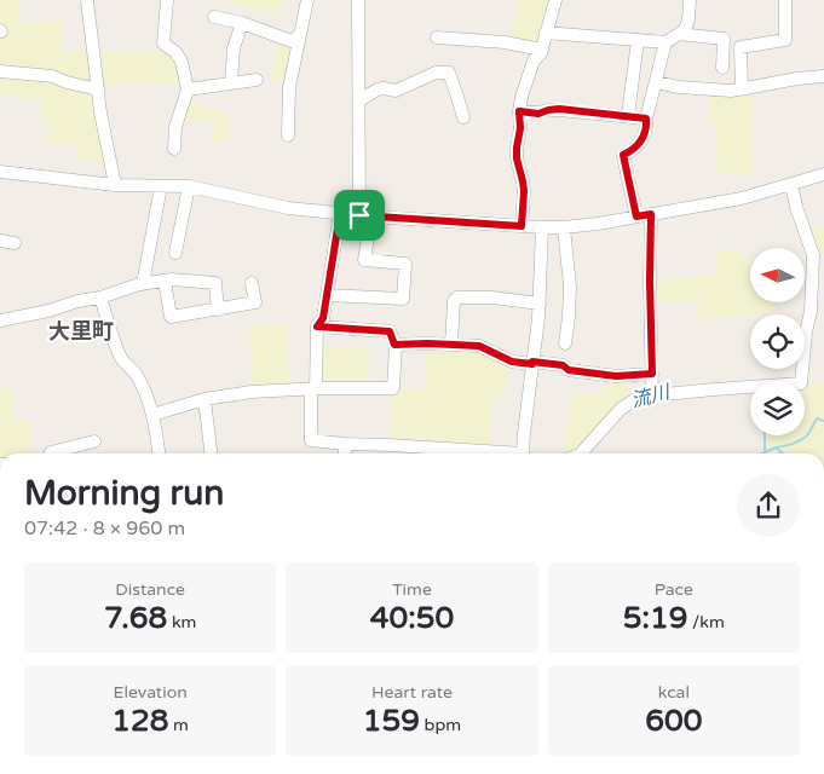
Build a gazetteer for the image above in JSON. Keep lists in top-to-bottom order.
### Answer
{
  "districts": ["大里町"],
  "water": ["流川"],
  "north": "left",
  "page": {
    "heading": ["Morning run", "07:42 · 8 × 960 m"],
    "stats": [
      ["Distance", "7.68 km"],
      ["Time", "40:50"],
      ["Pace", "5:19 /km"],
      ["Elevation", "128 m"],
      ["Heart rate", "159 bpm"],
      ["kcal", "600"]
    ]
  }
}
